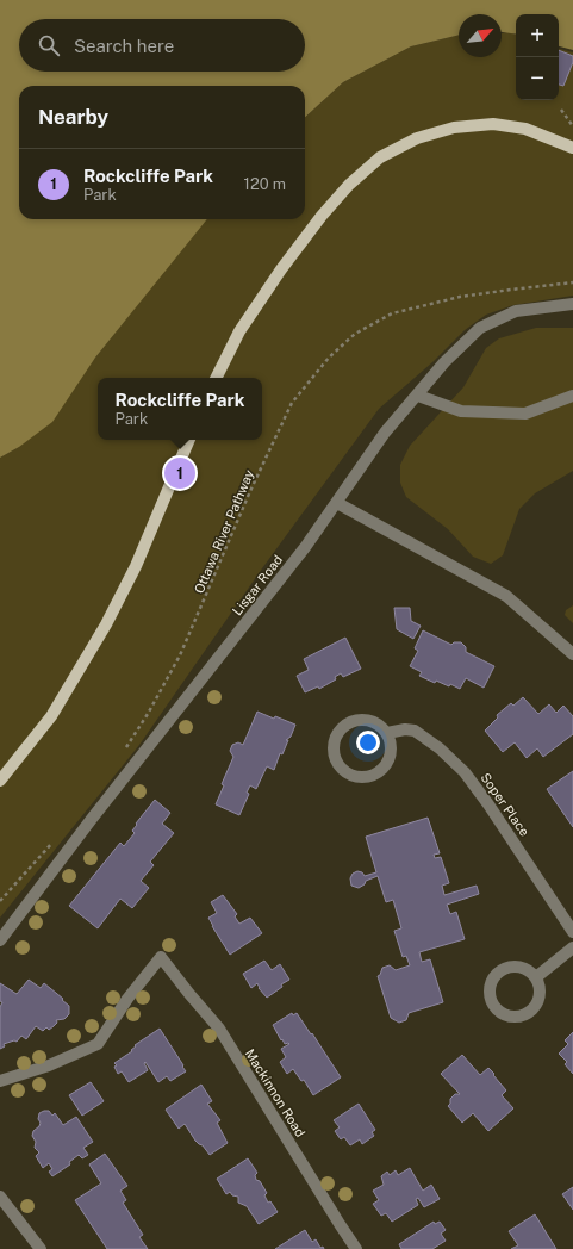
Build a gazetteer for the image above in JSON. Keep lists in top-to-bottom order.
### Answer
{
  "streets": {
    "street": ["Lisgar Road", "Soper Place", "Mackinnon Road"],
    "path": ["Ottawa River Pathway"]
  },
  "north": "top right",
  "page": {
    "map_buttons": ["+", "−"],
    "search": "Search here",
    "heading": "Nearby",
    "list": [
      {
        "mark": "1",
        "name": "Rockcliffe Park",
        "note": "Park",
        "value": "120 m"
      }
    ],
    "popup": ["Rockcliffe Park", "Park"],
    "pins": "1"
  }
}
